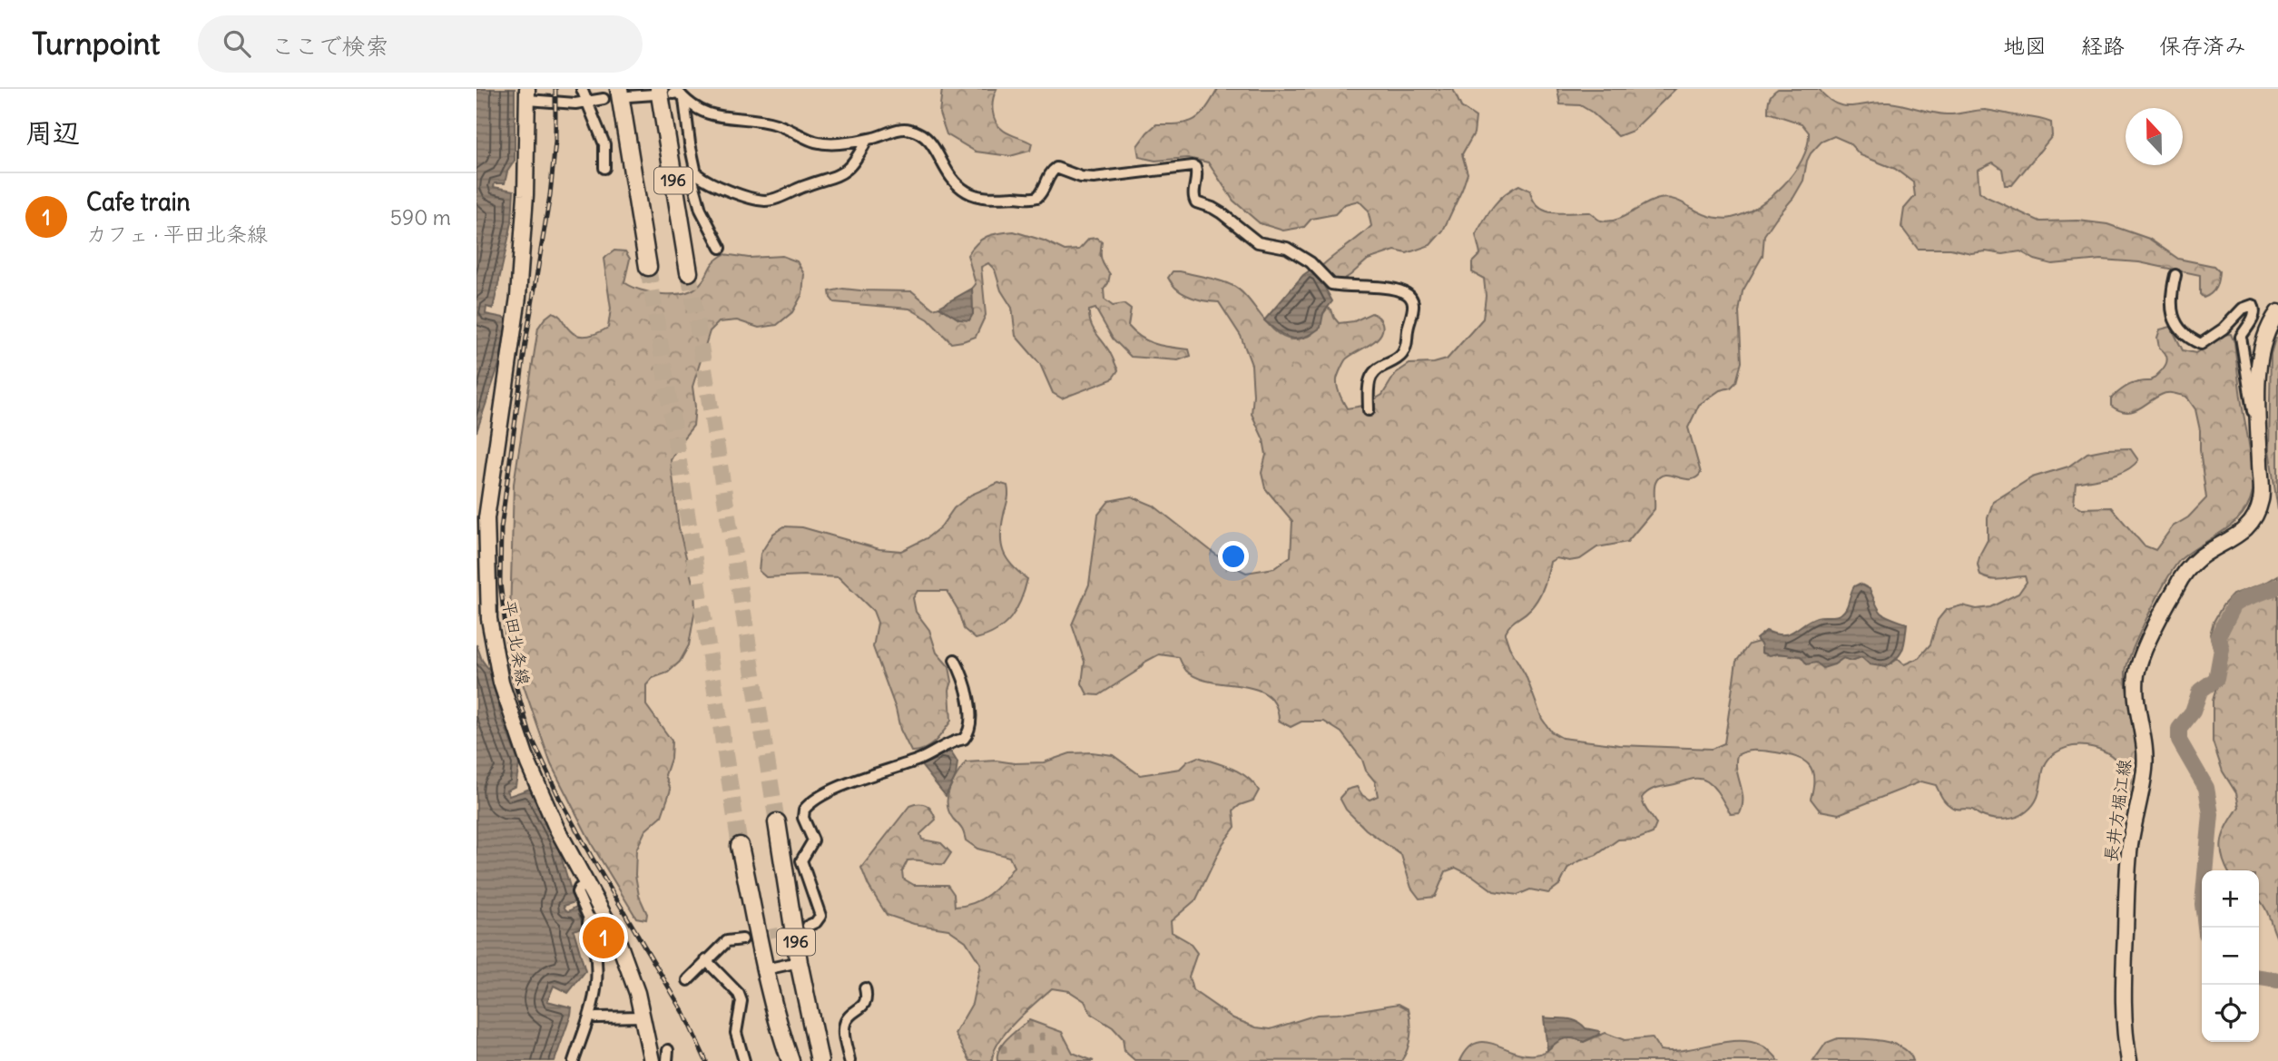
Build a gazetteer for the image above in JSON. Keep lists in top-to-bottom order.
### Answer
{
  "streets": {
    "highway": ["196"],
    "main road": ["平田北条線", "長井方堀江線"]
  },
  "north": "top",
  "page": {
    "header": "Turnpoint",
    "search": "ここで検索",
    "nav": ["地図", "経路", "保存済み"],
    "heading": "周辺",
    "list": [
      {
        "mark": "1",
        "name": "Cafe train",
        "note": "カフェ · 平田北条線",
        "value": "590 m"
      }
    ],
    "map_buttons": ["+", "−"],
    "pins": "1"
  }
}
